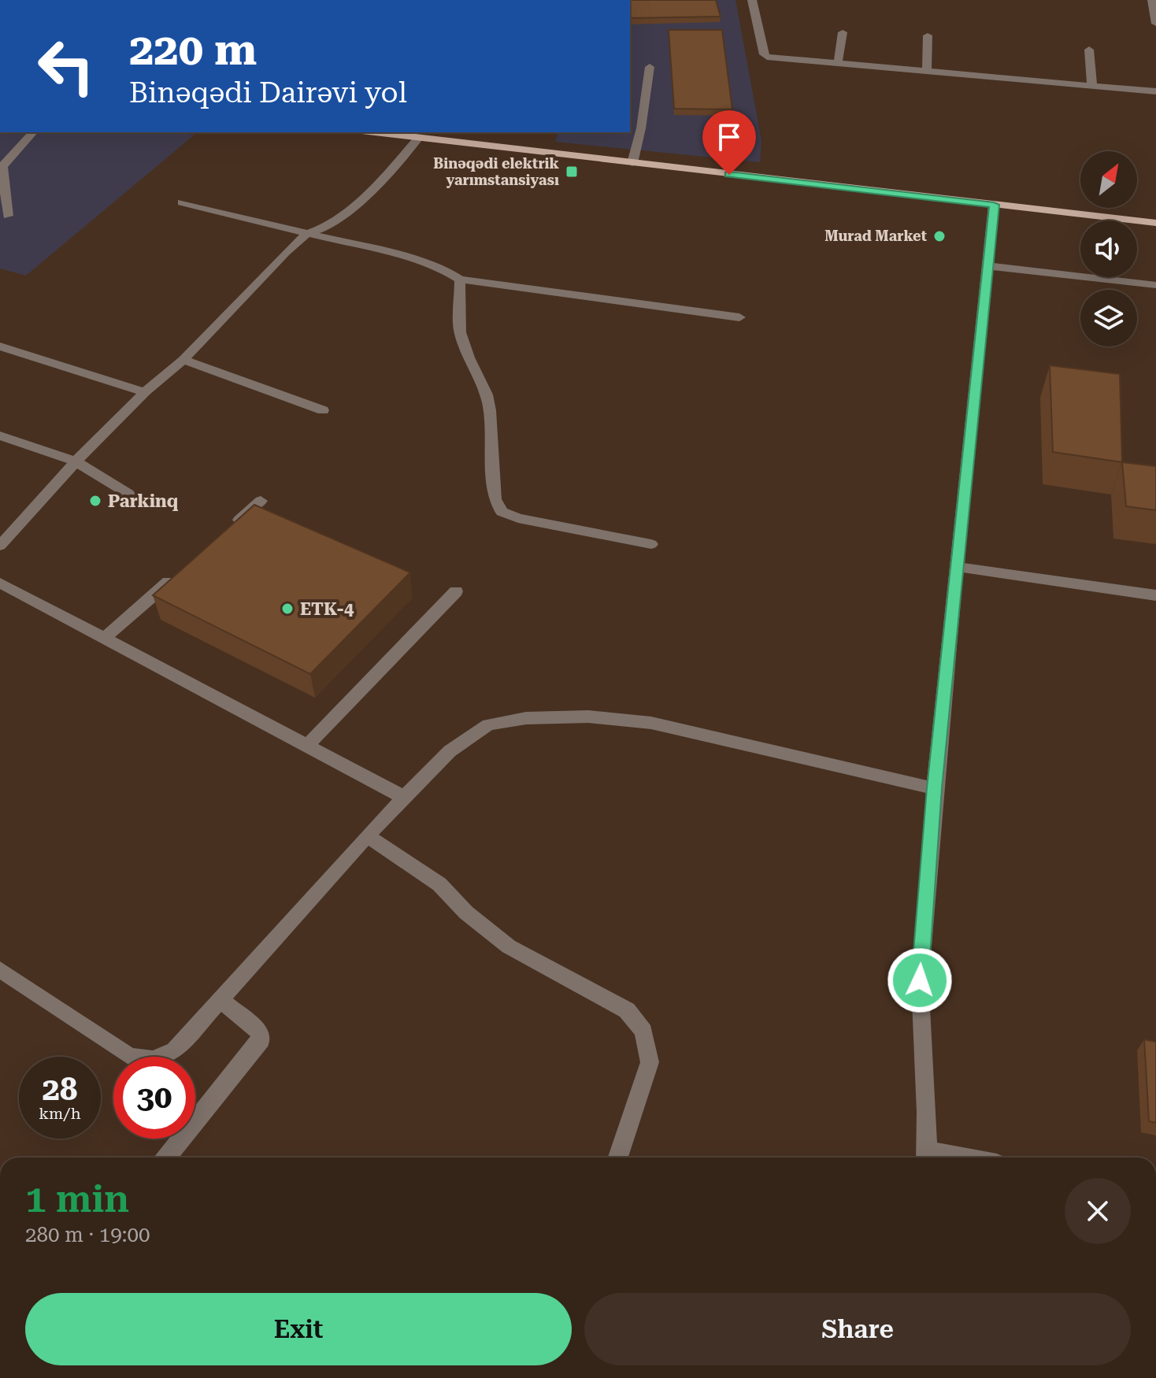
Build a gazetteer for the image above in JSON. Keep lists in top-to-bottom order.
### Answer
{
  "places": {
    "transit": ["Binəqədi elektrik yarımstansiyası"],
    "other": ["Murad Market", "Parkinq", "ETK-4"]
  },
  "north": "top right",
  "page": {
    "turn": ["220 m", "Binəqədi Dairəvi yol"],
    "speed": "28 km/h",
    "limit": "30",
    "heading": ["1 min", "280 m · 19:00"],
    "buttons": ["Exit", "Share"]
  }
}
